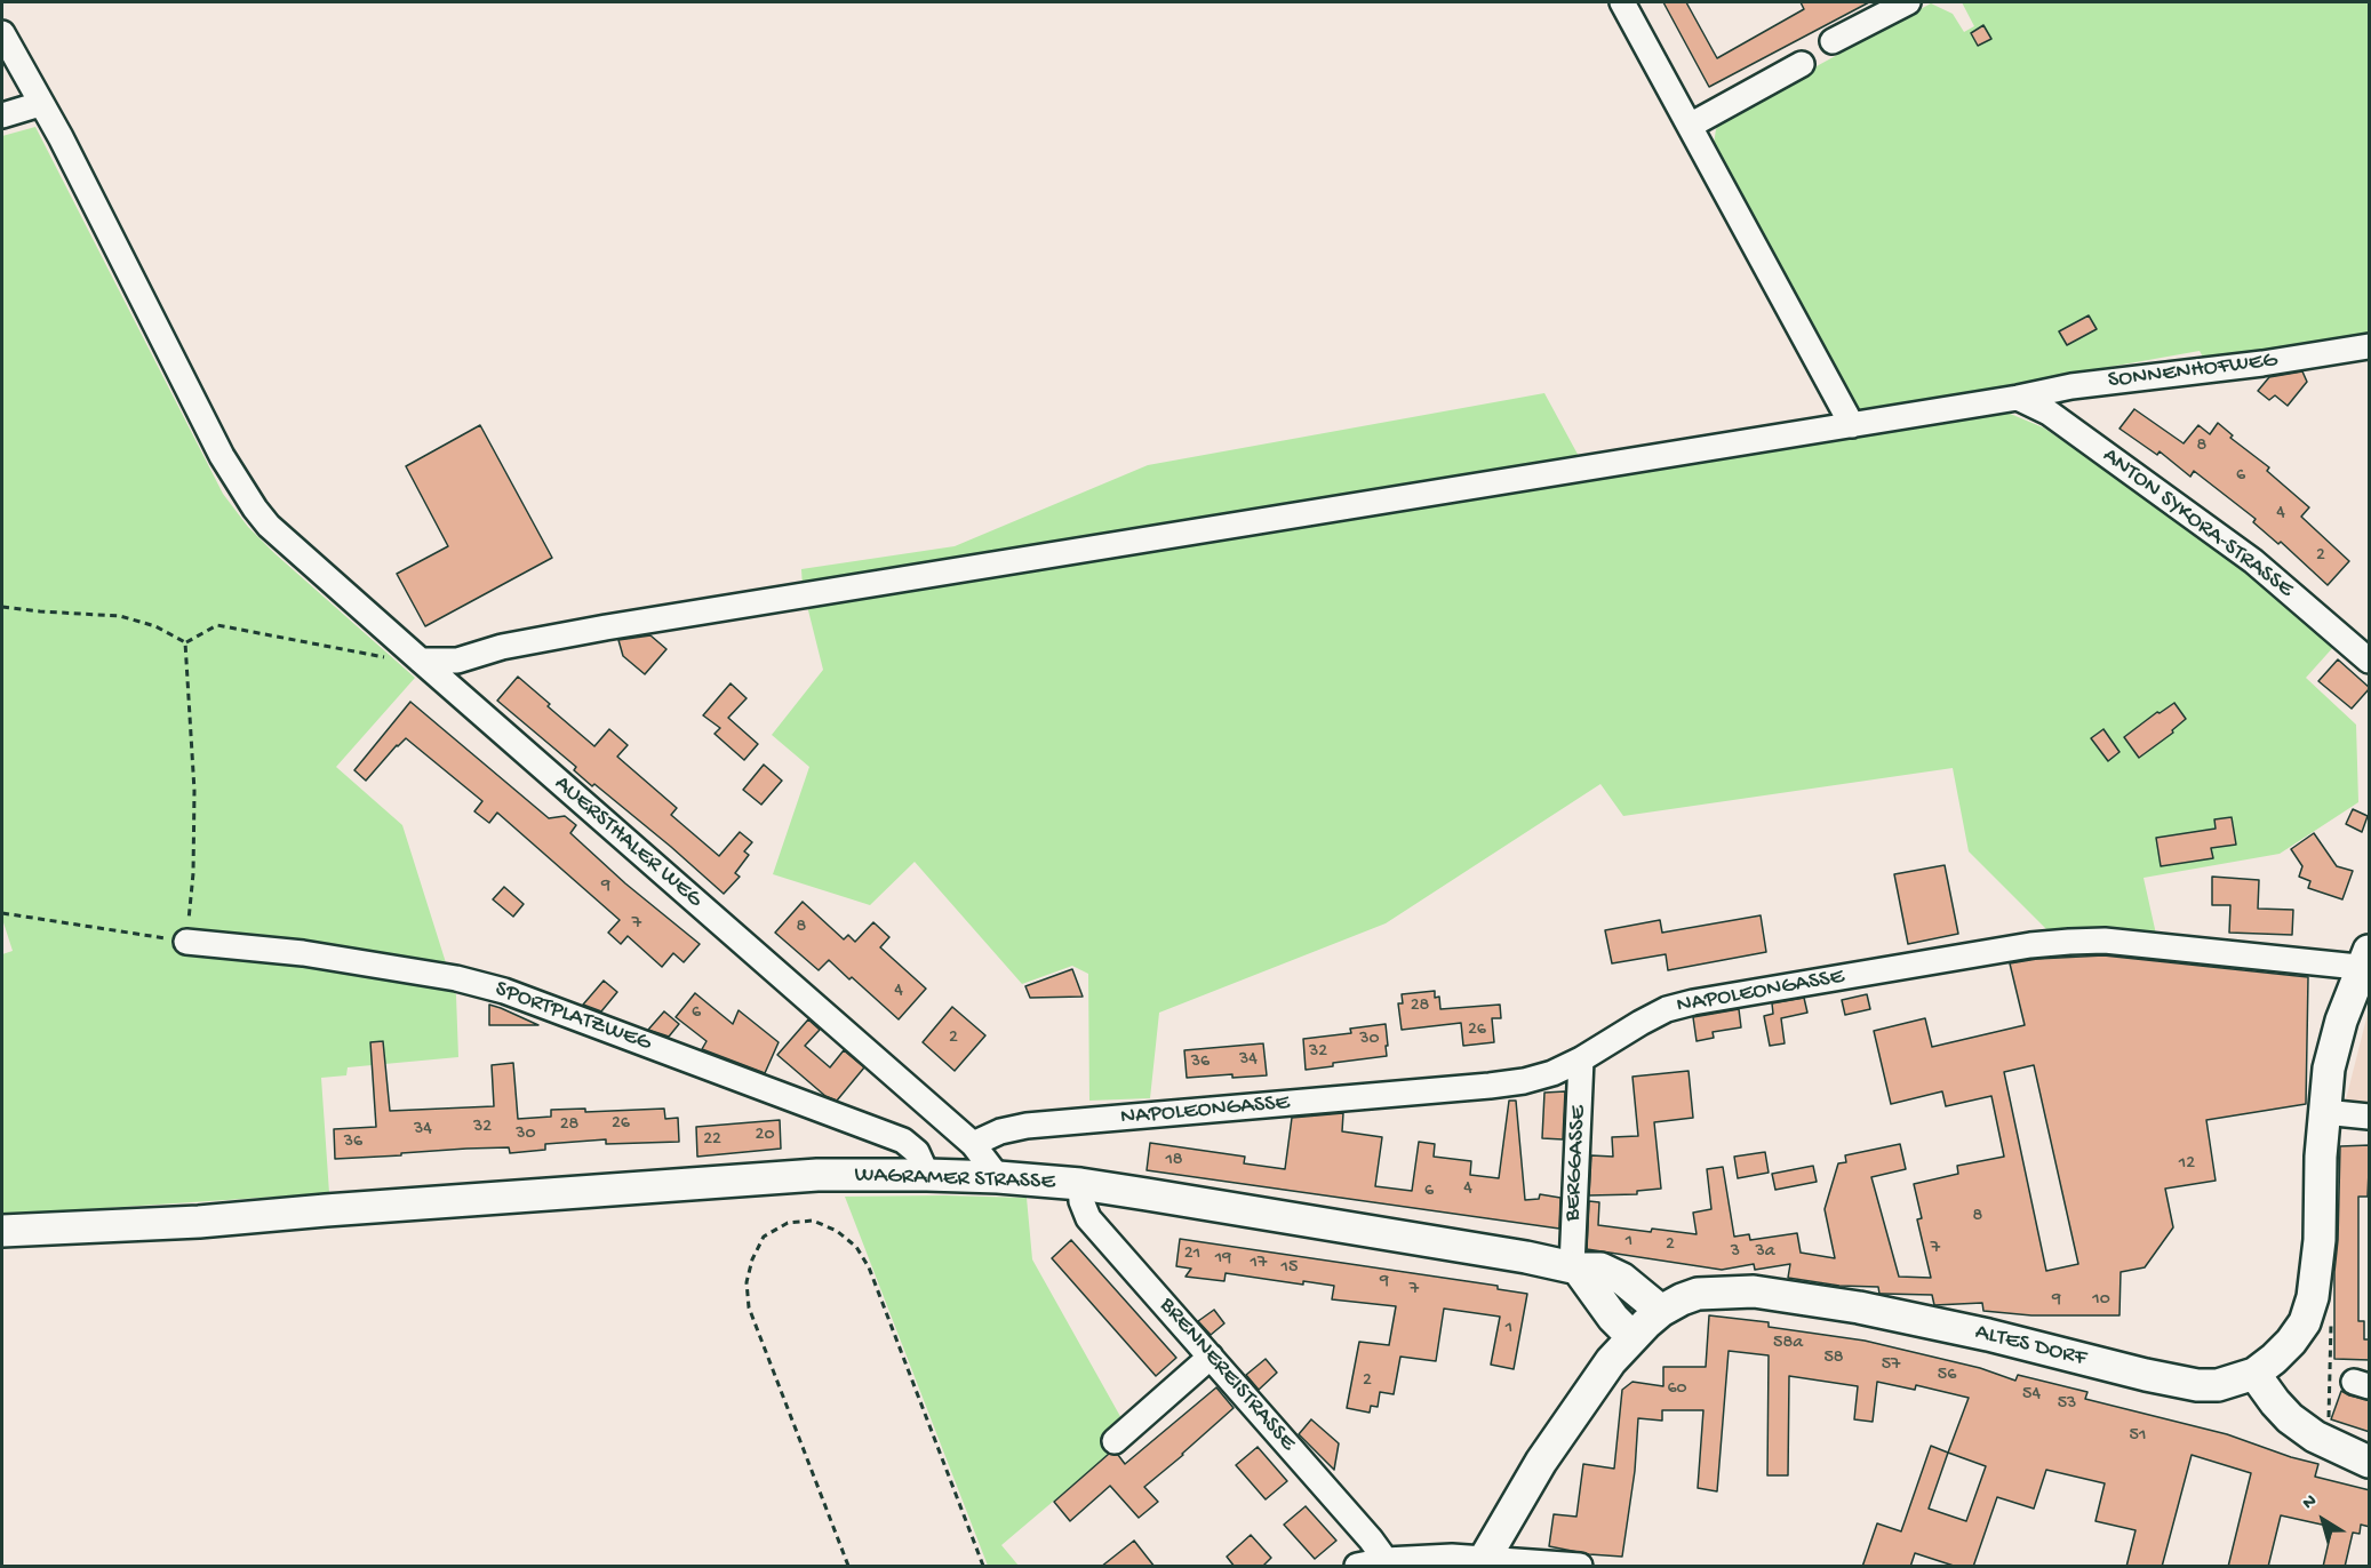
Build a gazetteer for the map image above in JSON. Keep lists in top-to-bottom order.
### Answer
{
  "streets": {
    "main road": ["WAGRAMER STRASSE", "ALTES DORF"],
    "street": [
      "SONNENHOFWEG",
      "ANTON SYKORA-STRASSE",
      "AUERSTHALER WEG",
      "NAPOLEONGASSE",
      "SPORTPLATZWEG",
      "BERGGASSE",
      "BRENNEREISTRASSE"
    ]
  },
  "crossings": [
    ["SONNENHOFWEG", "ANTON SYKORA-STRASSE"],
    ["SONNENHOFWEG", "AUERSTHALER WEG"],
    ["AUERSTHALER WEG", "NAPOLEONGASSE"],
    ["AUERSTHALER WEG", "WAGRAMER STRASSE"],
    ["NAPOLEONGASSE", "BERGGASSE"],
    ["SPORTPLATZWEG", "WAGRAMER STRASSE"],
    ["BERGGASSE", "WAGRAMER STRASSE"],
    ["WAGRAMER STRASSE", "ALTES DORF"],
    ["WAGRAMER STRASSE", "BRENNEREISTRASSE"]
  ],
  "house_numbers": [
    "8",
    "6",
    "4",
    "2",
    "9",
    "7",
    "8",
    "4",
    "28",
    "6",
    "26",
    "2",
    "30",
    "32",
    "34",
    "36",
    "26",
    "28",
    "32",
    "34",
    "30",
    "20",
    "22",
    "36",
    "18",
    "12",
    "4",
    "6",
    "8",
    "1",
    "2",
    "7",
    "3",
    "3a",
    "21",
    "19",
    "17",
    "15",
    "9",
    "7",
    "9",
    "10",
    "1",
    "58a",
    "58",
    "57",
    "56",
    "2",
    "60",
    "54",
    "53",
    "51"
  ],
  "north": "top left"
}
